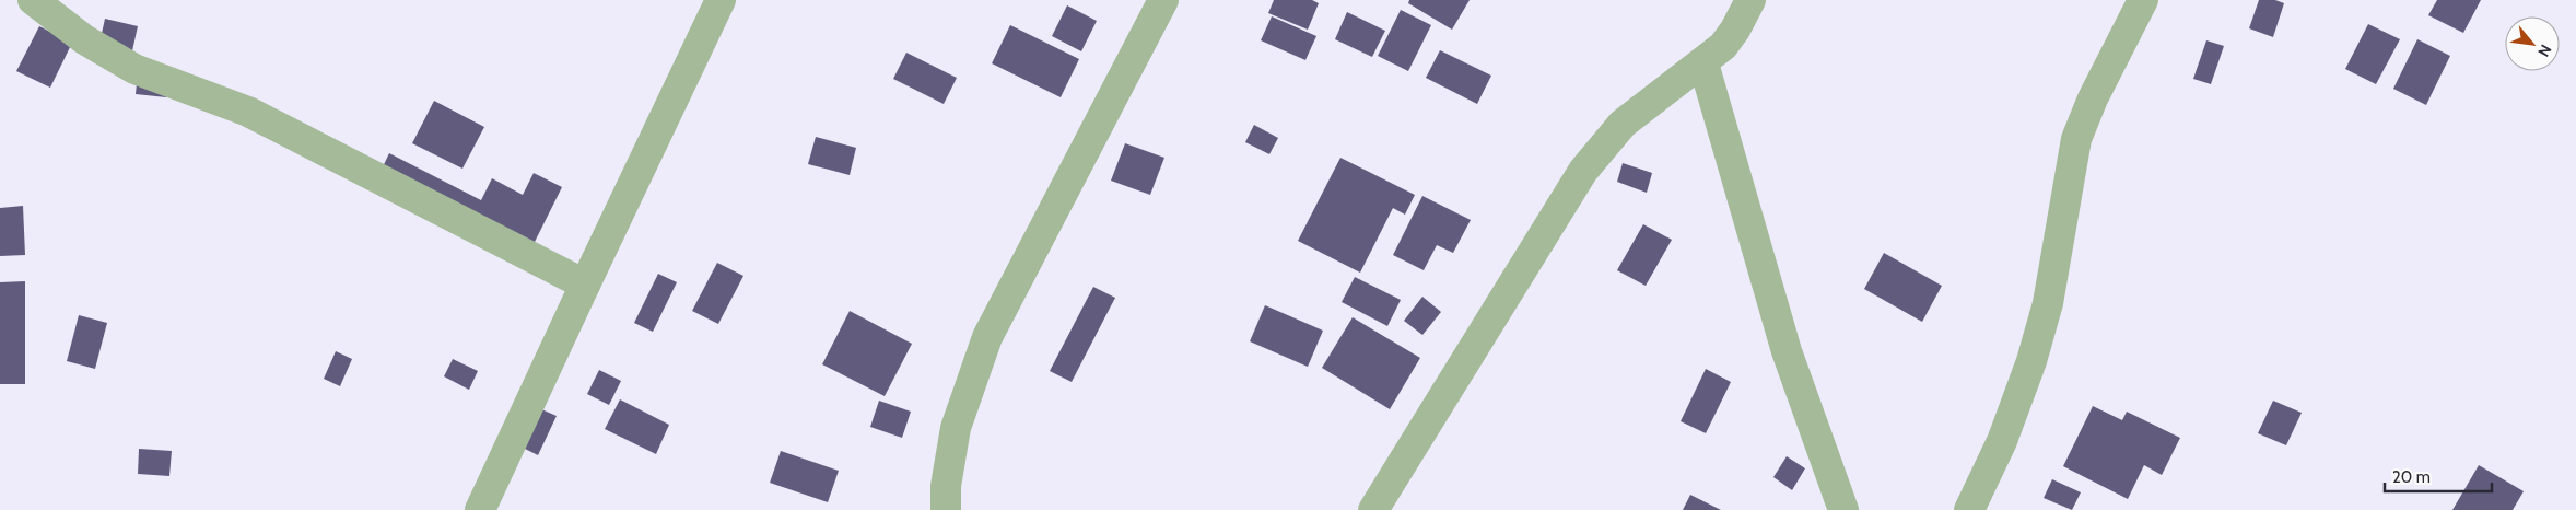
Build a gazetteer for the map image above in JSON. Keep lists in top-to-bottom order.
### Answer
{
  "scale_bar": "20 m",
  "north": "bottom right"
}
